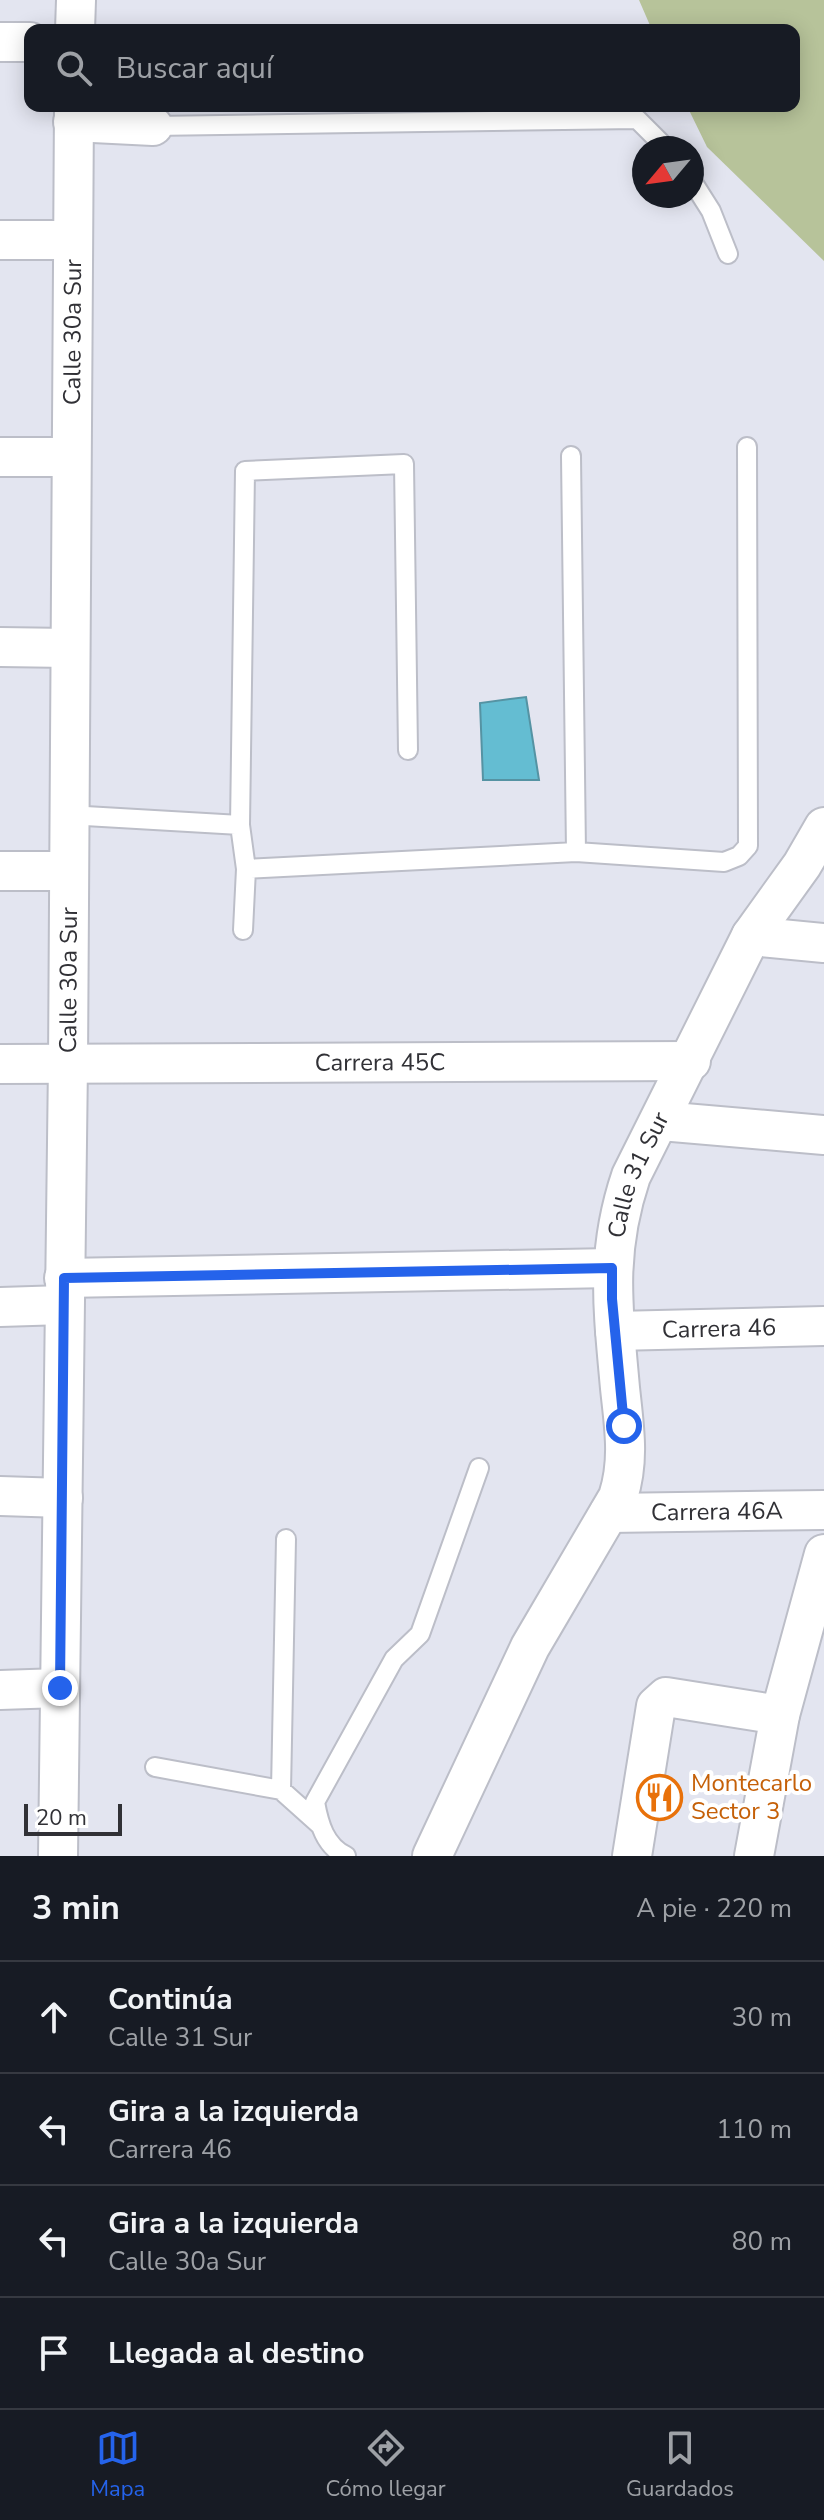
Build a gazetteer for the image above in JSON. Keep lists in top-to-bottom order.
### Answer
{
  "streets": {
    "street": [
      "Calle 30a Sur",
      "Carrera 45C",
      "Calle 31 Sur",
      "Carrera 46",
      "Carrera 46A"
    ]
  },
  "crossings": [
    ["Calle 30a Sur", "Carrera 45C"],
    ["Carrera 45C", "Calle 31 Sur"],
    ["Calle 31 Sur", "Carrera 46"],
    ["Calle 31 Sur", "Carrera 46A"]
  ],
  "places": {
    "restaurant": ["Montecarlo Sector 3"]
  },
  "scale_bar": "20 m",
  "north": "bottom left",
  "page": {
    "search": "Buscar aquí",
    "scale": "20 m",
    "heading": ["3 min", "A pie · 220 m"],
    "list": [
      ["Continúa", "Calle 31 Sur", "30 m"],
      ["Gira a la izquierda", "Carrera 46", "110 m"],
      ["Gira a la izquierda", "Calle 30a Sur", "80 m"],
      "Llegada al destino"
    ],
    "nav": ["Mapa", "Cómo llegar", "Guardados"]
  }
}
